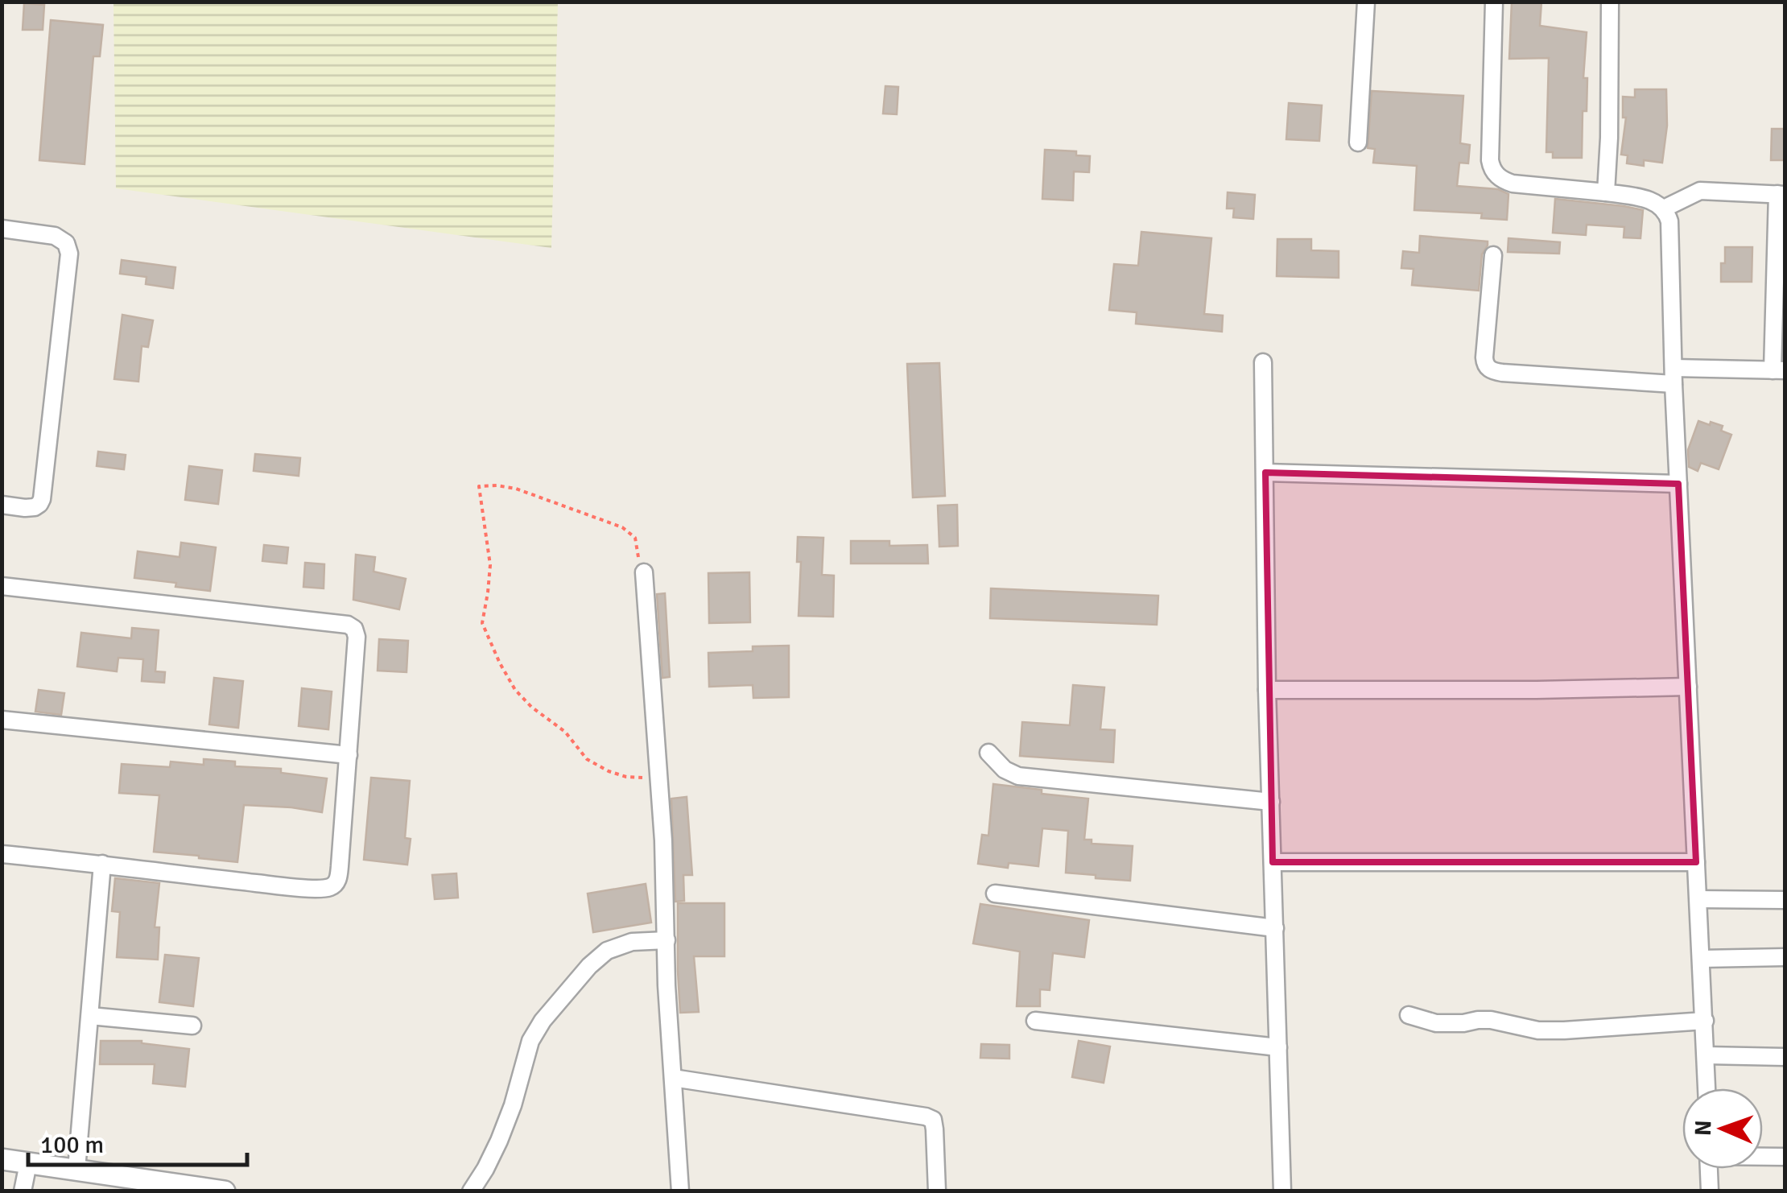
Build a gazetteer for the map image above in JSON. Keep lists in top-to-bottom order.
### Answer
{
  "scale_bar": "100 m",
  "north": "left"
}
